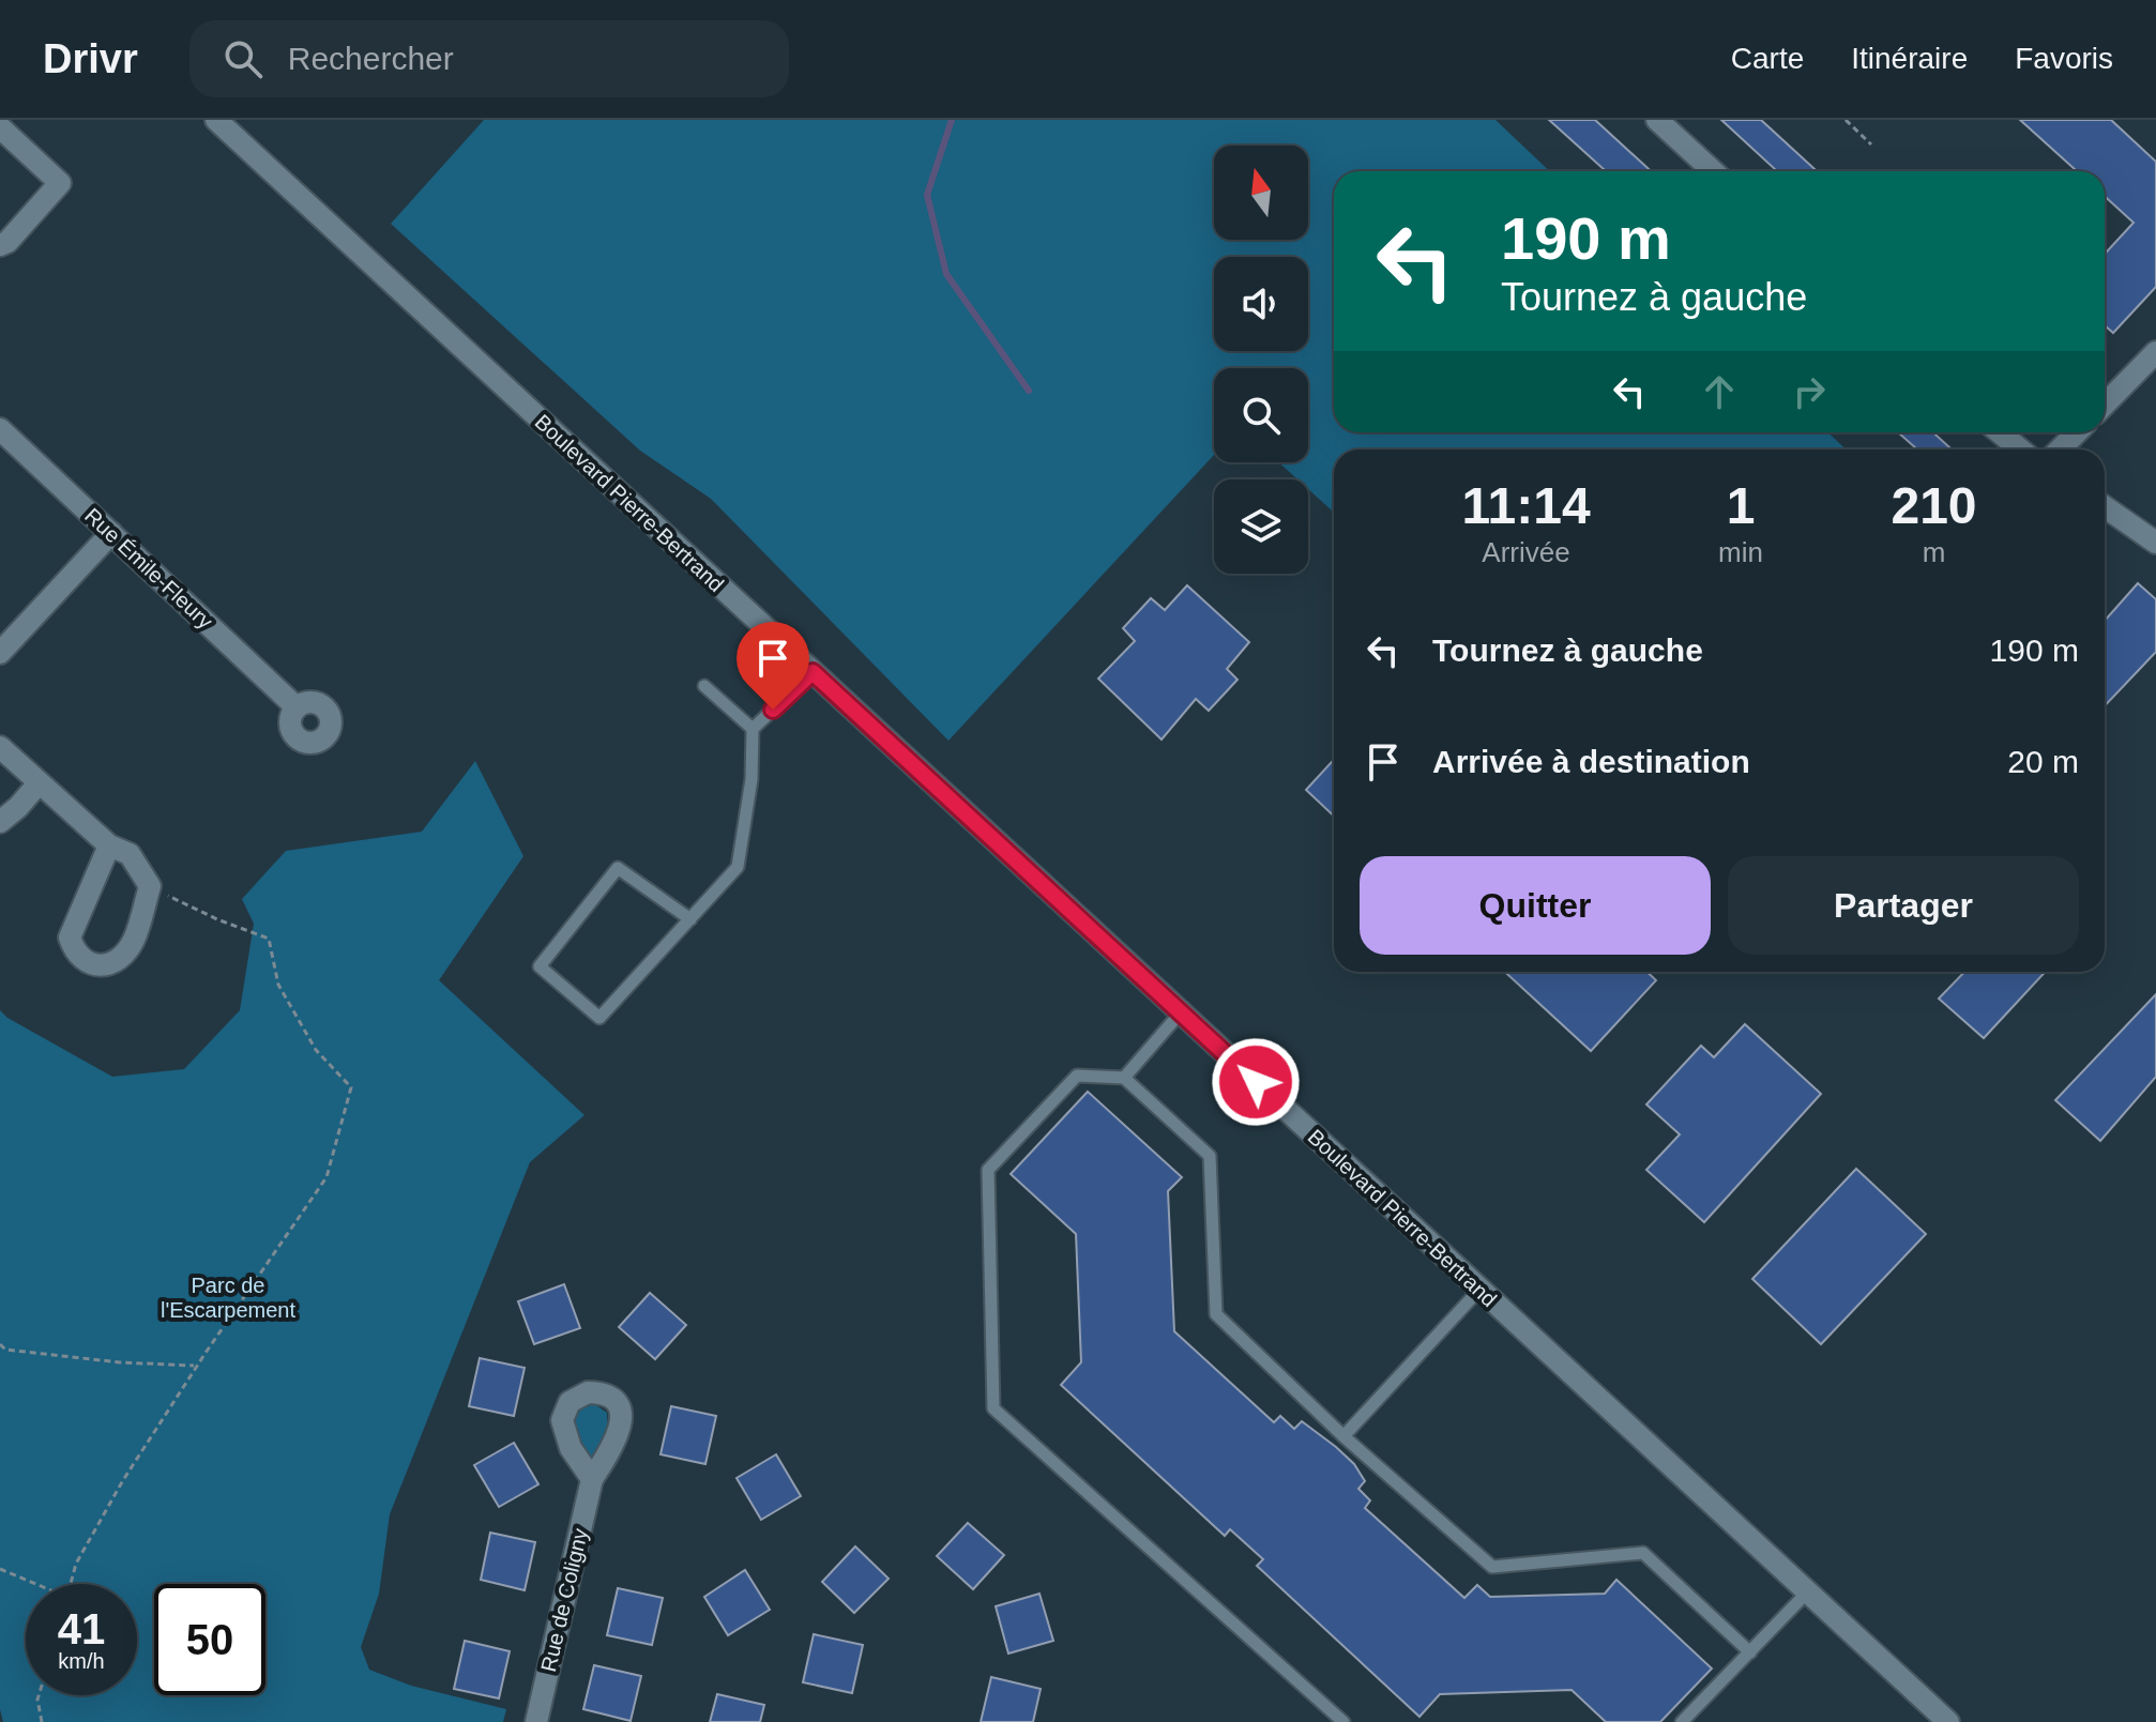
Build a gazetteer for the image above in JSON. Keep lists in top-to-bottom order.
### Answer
{
  "streets": {
    "main road": ["Boulevard Pierre-Bertrand", "Rue Émile-Fleury", "Rue de Coligny"]
  },
  "parks": ["Parc de l'Escarpement"],
  "north": "top",
  "page": {
    "header": "Drivr",
    "search": "Rechercher",
    "nav": ["Carte", "Itinéraire", "Favoris"],
    "turn": ["190 m", "Tournez à gauche"],
    "eta": [
      "11:14",
      "Arrivée",
      "1",
      "min",
      "210",
      "m"
    ],
    "list": [
      {
        "name": "Tournez à gauche",
        "value": "190 m"
      },
      {
        "name": "Arrivée à destination",
        "value": "20 m"
      }
    ],
    "buttons": ["Quitter", "Partager"],
    "speed": "41 km/h",
    "limit": "50"
  }
}
